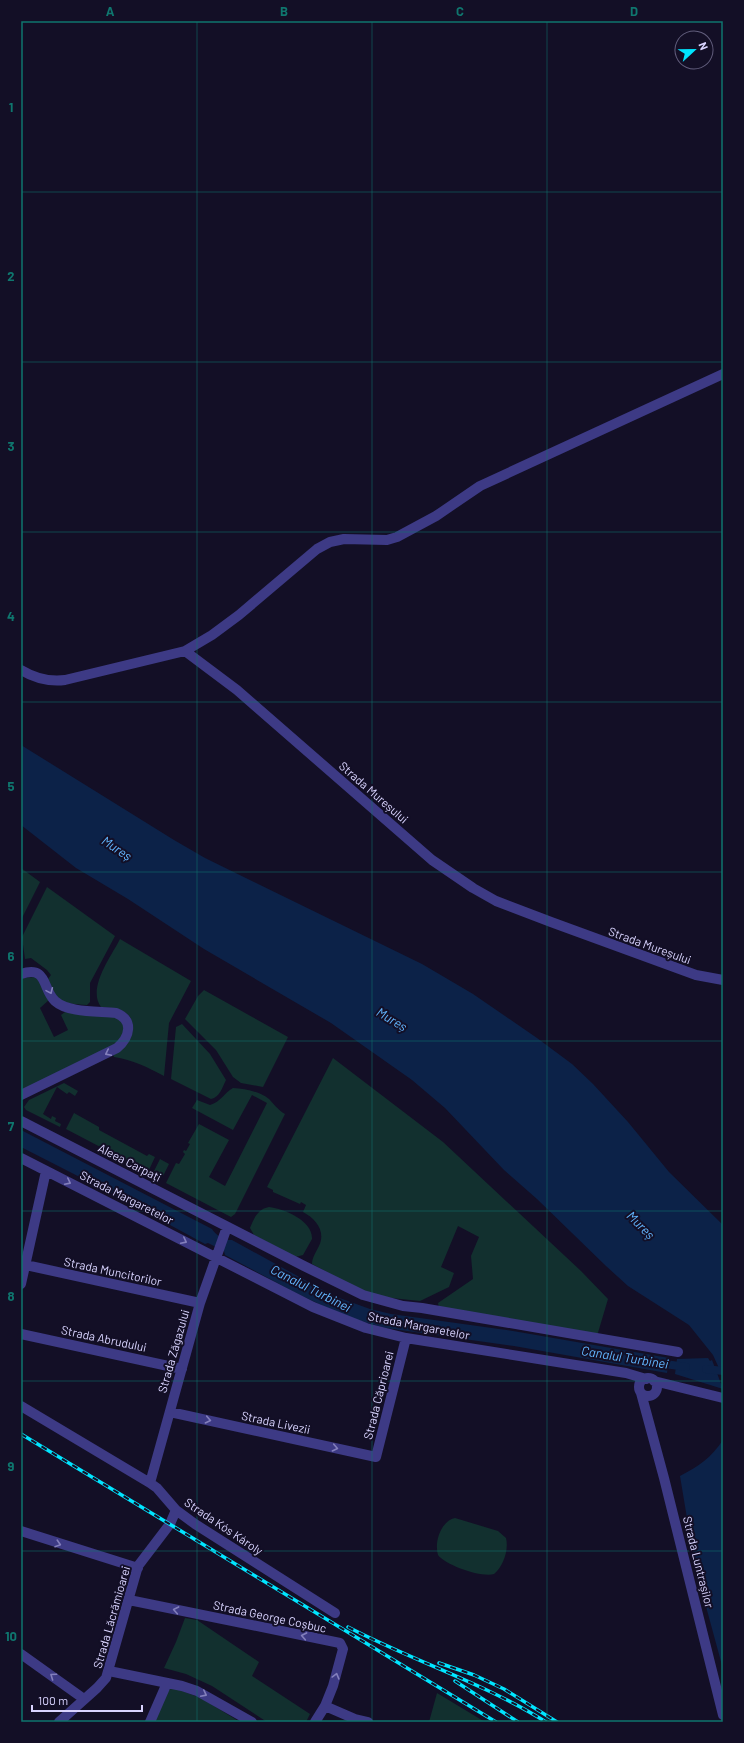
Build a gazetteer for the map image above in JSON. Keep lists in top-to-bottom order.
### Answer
{
  "streets": {
    "street": [
      "Strada Mureșului",
      "Aleea Carpați",
      "Strada Margaretelor",
      "Strada Muncitorilor",
      "Strada Abrudului",
      "Strada Zăgazului",
      "Strada Căprioarei",
      "Strada Livezii",
      "Strada Kós Károly",
      "Strada Luntrașilor",
      "Strada George Coșbuc",
      "Strada Lăcrămioarei"
    ]
  },
  "crossings": [
    ["Aleea Carpați", "Strada Zăgazului"],
    ["Strada Margaretelor", "Strada Zăgazului"],
    ["Strada Margaretelor", "Strada Căprioarei"],
    ["Strada Margaretelor", "Strada Luntrașilor"],
    ["Strada Muncitorilor", "Strada Zăgazului"],
    ["Strada Abrudului", "Strada Zăgazului"],
    ["Strada Zăgazului", "Strada Livezii"],
    ["Strada Zăgazului", "Strada Kós Károly"],
    ["Strada Căprioarei", "Strada Livezii"],
    ["Strada Kós Károly", "Strada Lăcrămioarei"],
    ["Strada George Coșbuc", "Strada Lăcrămioarei"]
  ],
  "one_way": ["Strada Livezii"],
  "water": ["Mureș", "Canalul Turbinei"],
  "scale_bar": "100 m",
  "north": "right",
  "grid": {
    "columns": [
      "A",
      "B",
      "C",
      "D"
    ],
    "rows": [
      "1",
      "2",
      "3",
      "4",
      "5",
      "6",
      "7",
      "8",
      "9",
      "10"
    ]
  }
}
